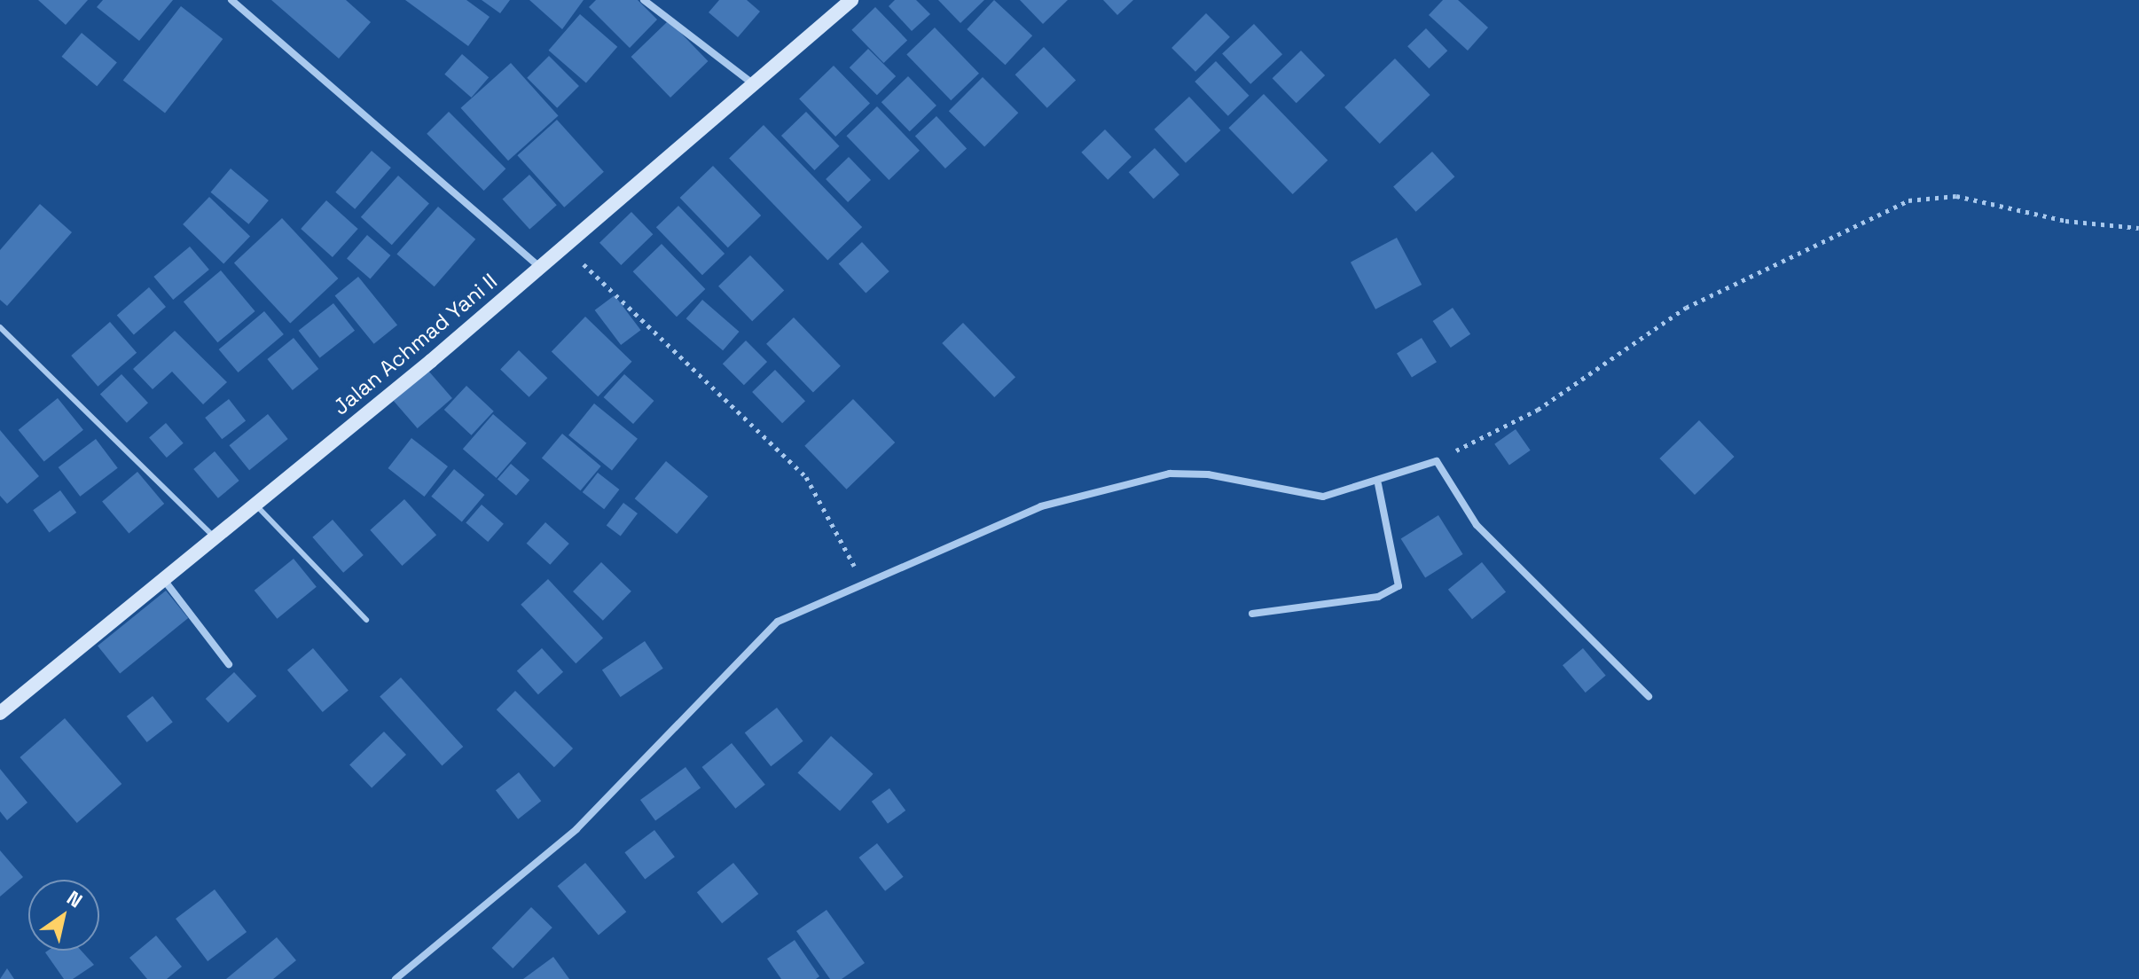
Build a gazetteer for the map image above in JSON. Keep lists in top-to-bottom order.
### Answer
{
  "streets": {
    "street": ["Jalan Achmad Yani II"]
  },
  "north": "top right"
}
